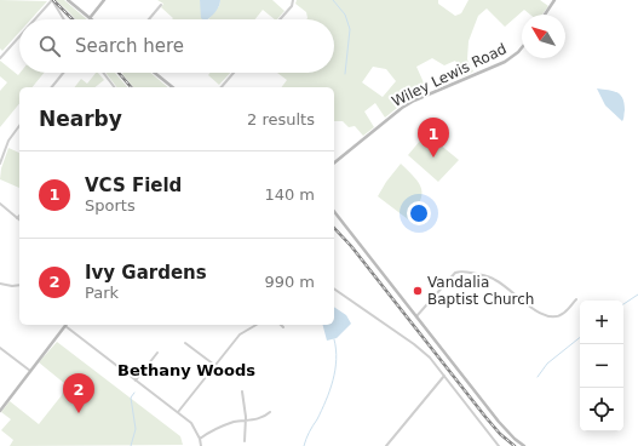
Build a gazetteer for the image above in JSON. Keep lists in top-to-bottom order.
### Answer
{
  "streets": {
    "street": ["Wiley Lewis Road"]
  },
  "districts": ["Bethany Woods"],
  "places": ["Vandalia Baptist Church"],
  "north": "top left",
  "page": {
    "search": "Search here",
    "heading": ["Nearby", "2 results"],
    "pins": ["1", "2"],
    "list": [
      {
        "mark": "1",
        "name": "VCS Field",
        "note": "Sports",
        "value": "140 m"
      },
      {
        "mark": "2",
        "name": "Ivy Gardens",
        "note": "Park",
        "value": "990 m"
      }
    ],
    "map_buttons": ["+", "−"]
  }
}
